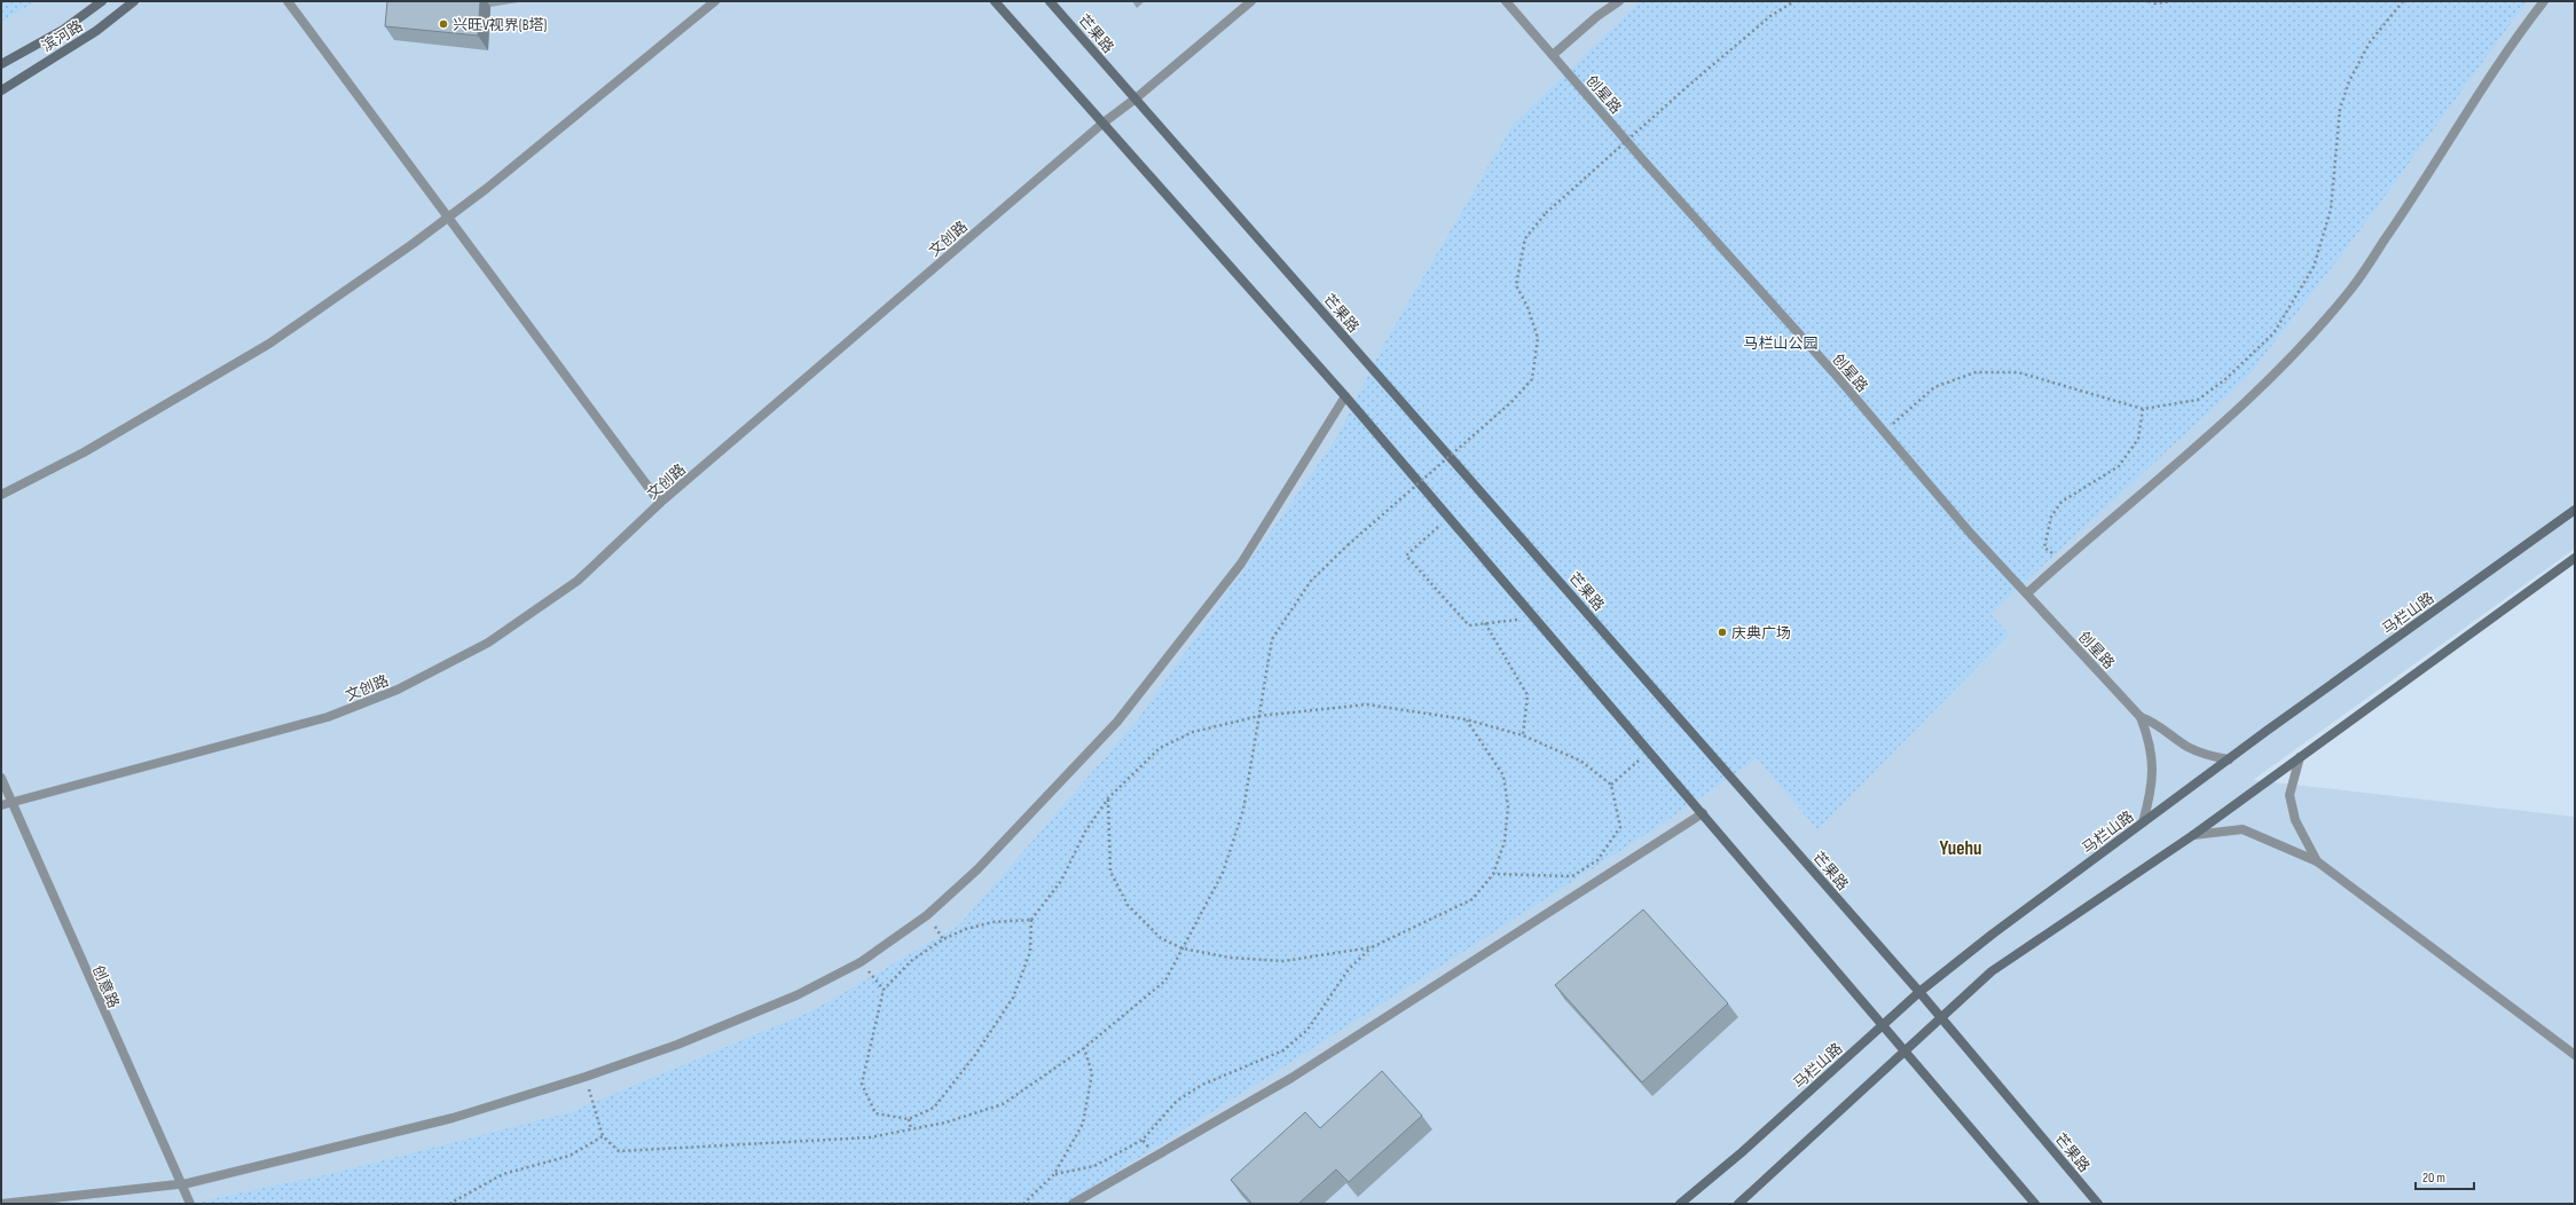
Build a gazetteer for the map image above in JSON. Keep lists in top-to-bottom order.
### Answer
{
  "streets": {
    "main road": ["芒果路", "滨河路", "马栏山路"],
    "street": ["创星路", "文创路", "创意路"]
  },
  "crossings": [
    ["芒果路", "文创路"],
    ["芒果路", "马栏山路"],
    ["文创路", "创意路"]
  ],
  "districts": ["Yuehu"],
  "parks": ["马栏山公园"],
  "places": ["兴旺V视界(B塔)", "庆典广场"],
  "scale_bar": "20 m"
}
